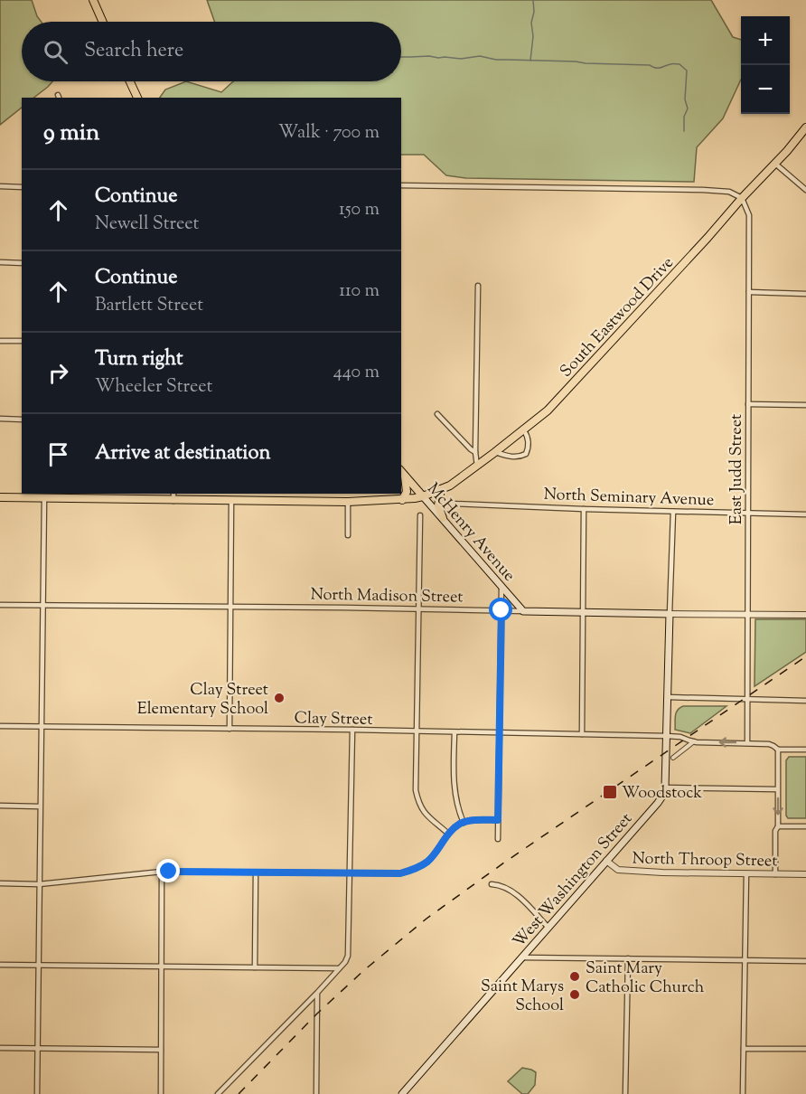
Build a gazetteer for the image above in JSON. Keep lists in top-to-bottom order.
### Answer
{
  "streets": {
    "main road": [
      "South Eastwood Drive",
      "McHenry Avenue",
      "North Madison Street",
      "West Washington Street"
    ],
    "street": [
      "East Judd Street",
      "North Seminary Avenue",
      "Clay Street",
      "North Throop Street"
    ]
  },
  "crossings": [
    ["South Eastwood Drive", "East Judd Street"],
    ["South Eastwood Drive", "McHenry Avenue"],
    ["East Judd Street", "North Seminary Avenue"],
    ["East Judd Street", "North Madison Street"],
    ["East Judd Street", "Clay Street"],
    ["McHenry Avenue", "North Madison Street"],
    ["North Madison Street", "West Washington Street"],
    ["Clay Street", "West Washington Street"],
    ["North Throop Street", "West Washington Street"]
  ],
  "places": {
    "other": ["Clay Street Elementary School", "Saint Mary Catholic Church", "Saint Marys School"],
    "transit": ["Woodstock"]
  },
  "page": {
    "map_buttons": ["+", "−"],
    "search": "Search here",
    "heading": ["9 min", "Walk · 700 m"],
    "list": [
      ["Continue", "Newell Street", "150 m"],
      ["Continue", "Bartlett Street", "110 m"],
      ["Turn right", "Wheeler Street", "440 m"],
      "Arrive at destination"
    ]
  }
}
